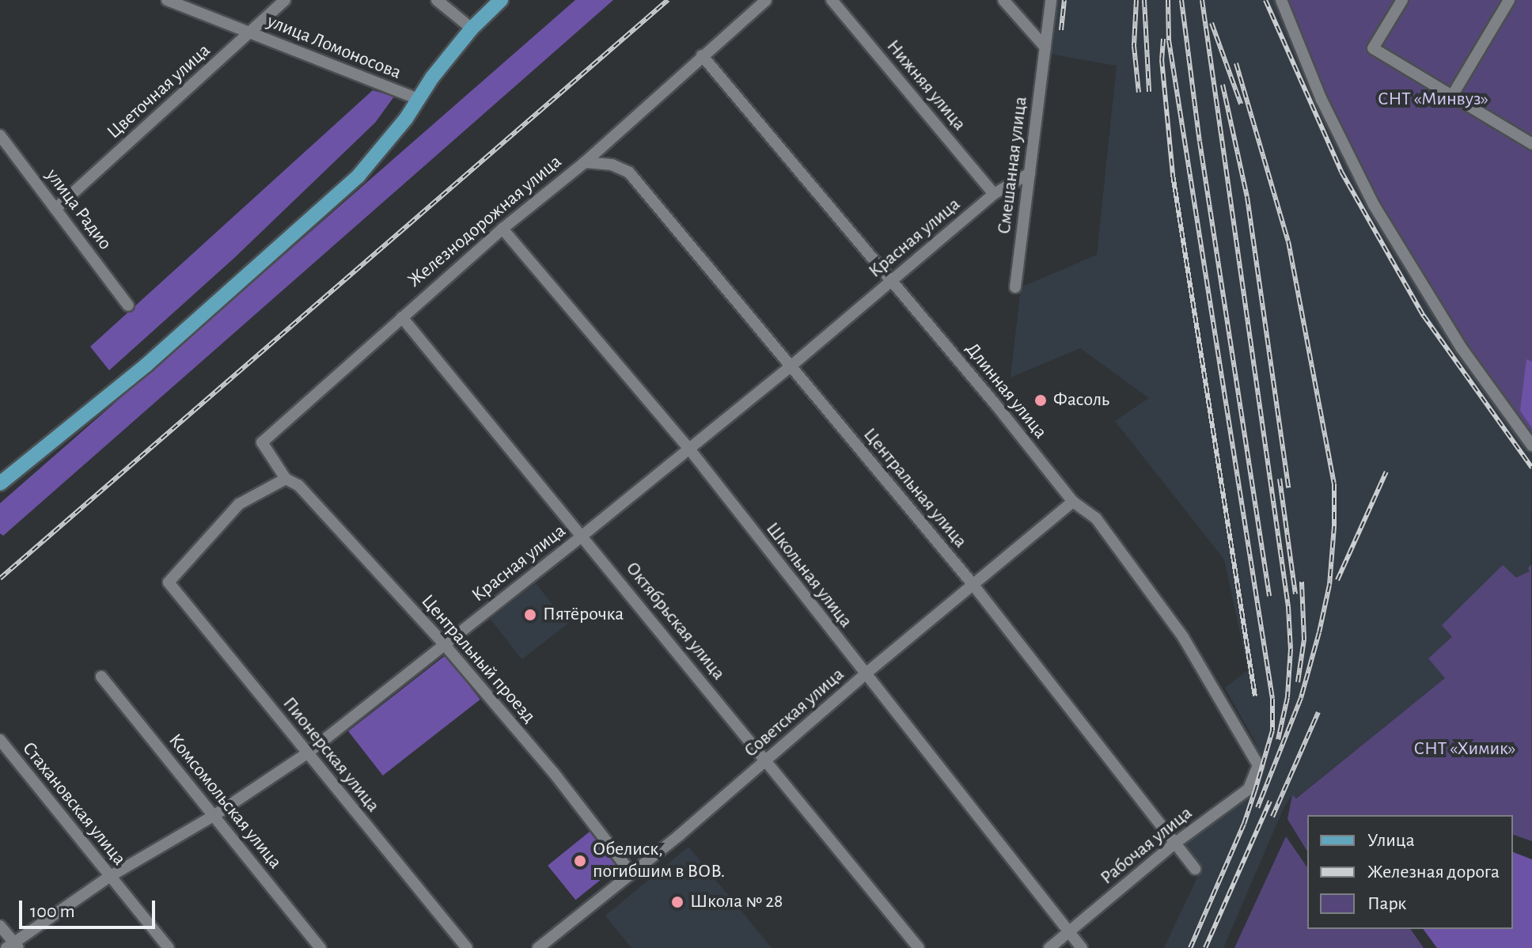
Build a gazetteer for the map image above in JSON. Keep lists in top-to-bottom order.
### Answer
{
  "streets": {
    "street": [
      "улица Ломоносова",
      "Нижняя улица",
      "Цветочная улица",
      "Смешанная улица",
      "улица Радио",
      "Железнодорожная улица",
      "Красная улица",
      "Длинная улица",
      "Центральная улица",
      "Школьная улица",
      "Октябрьская улица",
      "Центральный проезд",
      "Советская улица",
      "Пионерская улица",
      "Комсомольская улица",
      "Стахановская улица",
      "Рабочая улица"
    ]
  },
  "crossings": [
    ["улица Ломоносова", "Цветочная улица"],
    ["Нижняя улица", "Красная улица"],
    ["Цветочная улица", "улица Радио"],
    ["Смешанная улица", "Красная улица"],
    ["Железнодорожная улица", "Длинная улица"],
    ["Железнодорожная улица", "Центральная улица"],
    ["Железнодорожная улица", "Школьная улица"],
    ["Железнодорожная улица", "Октябрьская улица"],
    ["Железнодорожная улица", "Центральный проезд"],
    ["Железнодорожная улица", "Пионерская улица"],
    ["Красная улица", "Длинная улица"],
    ["Красная улица", "Центральная улица"],
    ["Красная улица", "Школьная улица"],
    ["Красная улица", "Октябрьская улица"],
    ["Красная улица", "Центральный проезд"],
    ["Красная улица", "Пионерская улица"],
    ["Красная улица", "Комсомольская улица"],
    ["Красная улица", "Стахановская улица"],
    ["Длинная улица", "Советская улица"],
    ["Длинная улица", "Рабочая улица"],
    ["Центральная улица", "Советская улица"],
    ["Центральная улица", "Рабочая улица"],
    ["Школьная улица", "Советская улица"],
    ["Школьная улица", "Рабочая улица"],
    ["Октябрьская улица", "Советская улица"],
    ["Центральный проезд", "Советская улица"],
    ["Центральный проезд", "Пионерская улица"]
  ],
  "parks": ["СНТ «Минвуз»", "СНТ «Химик»"],
  "places": [
    "Фасоль",
    "Пятёрочка",
    "Обелиск, погибшим в ВОВ.",
    "Школа № 28"
  ],
  "legend": ["Улица", "Железная дорога", "Парк"],
  "scale_bar": "100 m"
}
